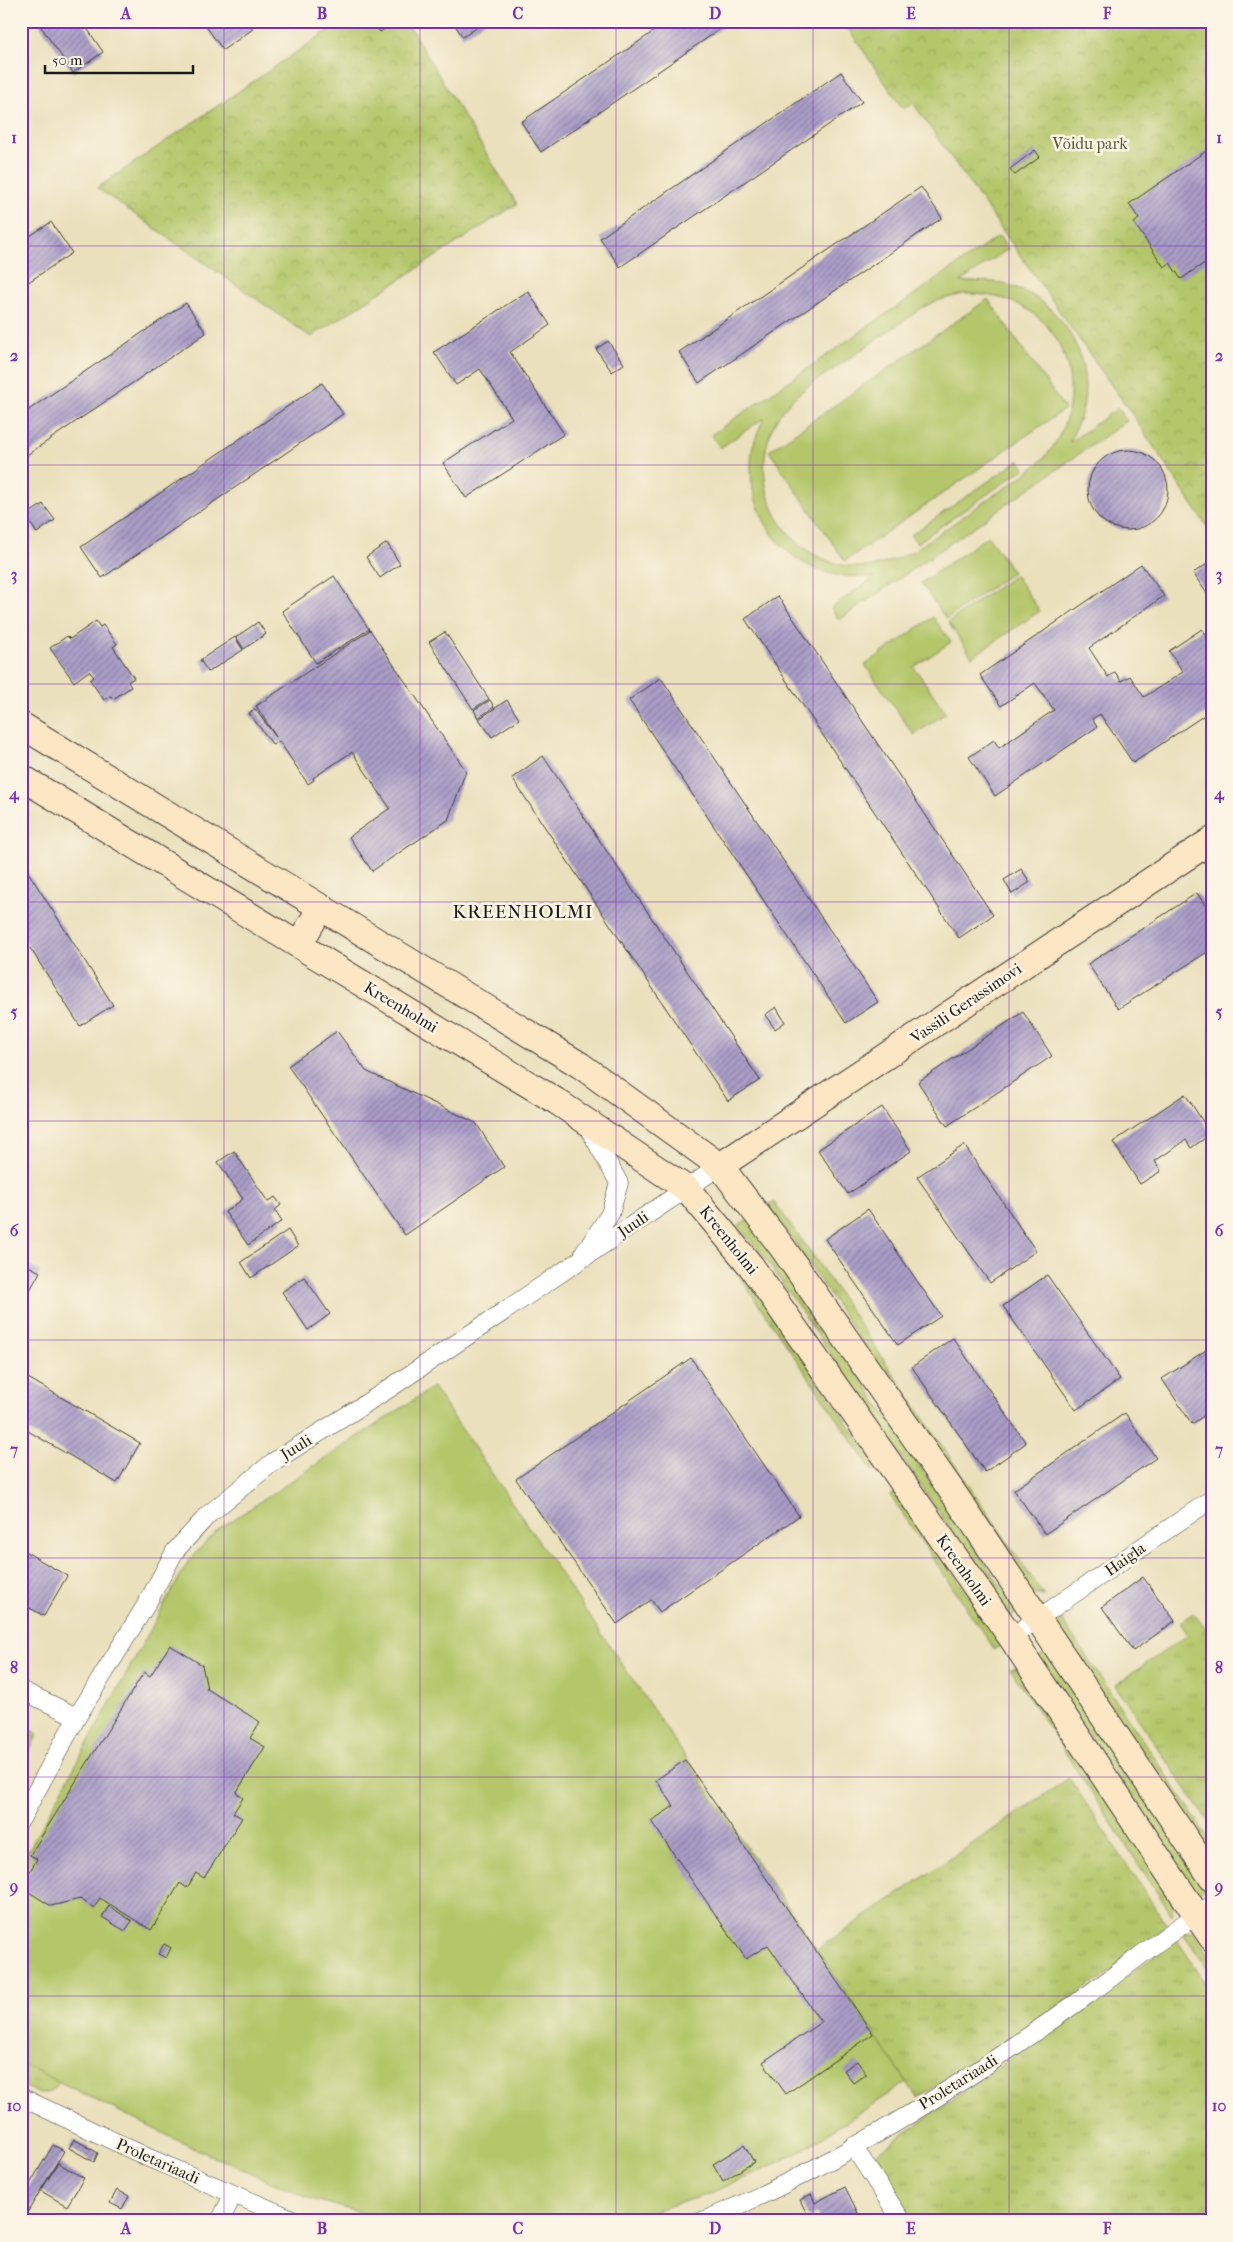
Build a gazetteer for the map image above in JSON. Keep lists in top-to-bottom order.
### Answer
{
  "streets": {
    "main road": ["Vassili Gerassimovi", "Kreenholmi"],
    "street": ["Juuli", "Haigla", "Proletariaadi"]
  },
  "crossings": [
    ["Vassili Gerassimovi", "Kreenholmi"],
    ["Vassili Gerassimovi", "Juuli"],
    ["Kreenholmi", "Juuli"],
    ["Kreenholmi", "Haigla"],
    ["Kreenholmi", "Proletariaadi"]
  ],
  "districts": ["KREENHOLMI"],
  "parks": ["Võidu park"],
  "scale_bar": "50 m",
  "grid": {
    "columns": [
      "A",
      "B",
      "C",
      "D",
      "E",
      "F"
    ],
    "rows": [
      "1",
      "2",
      "3",
      "4",
      "5",
      "6",
      "7",
      "8",
      "9",
      "10"
    ]
  }
}
